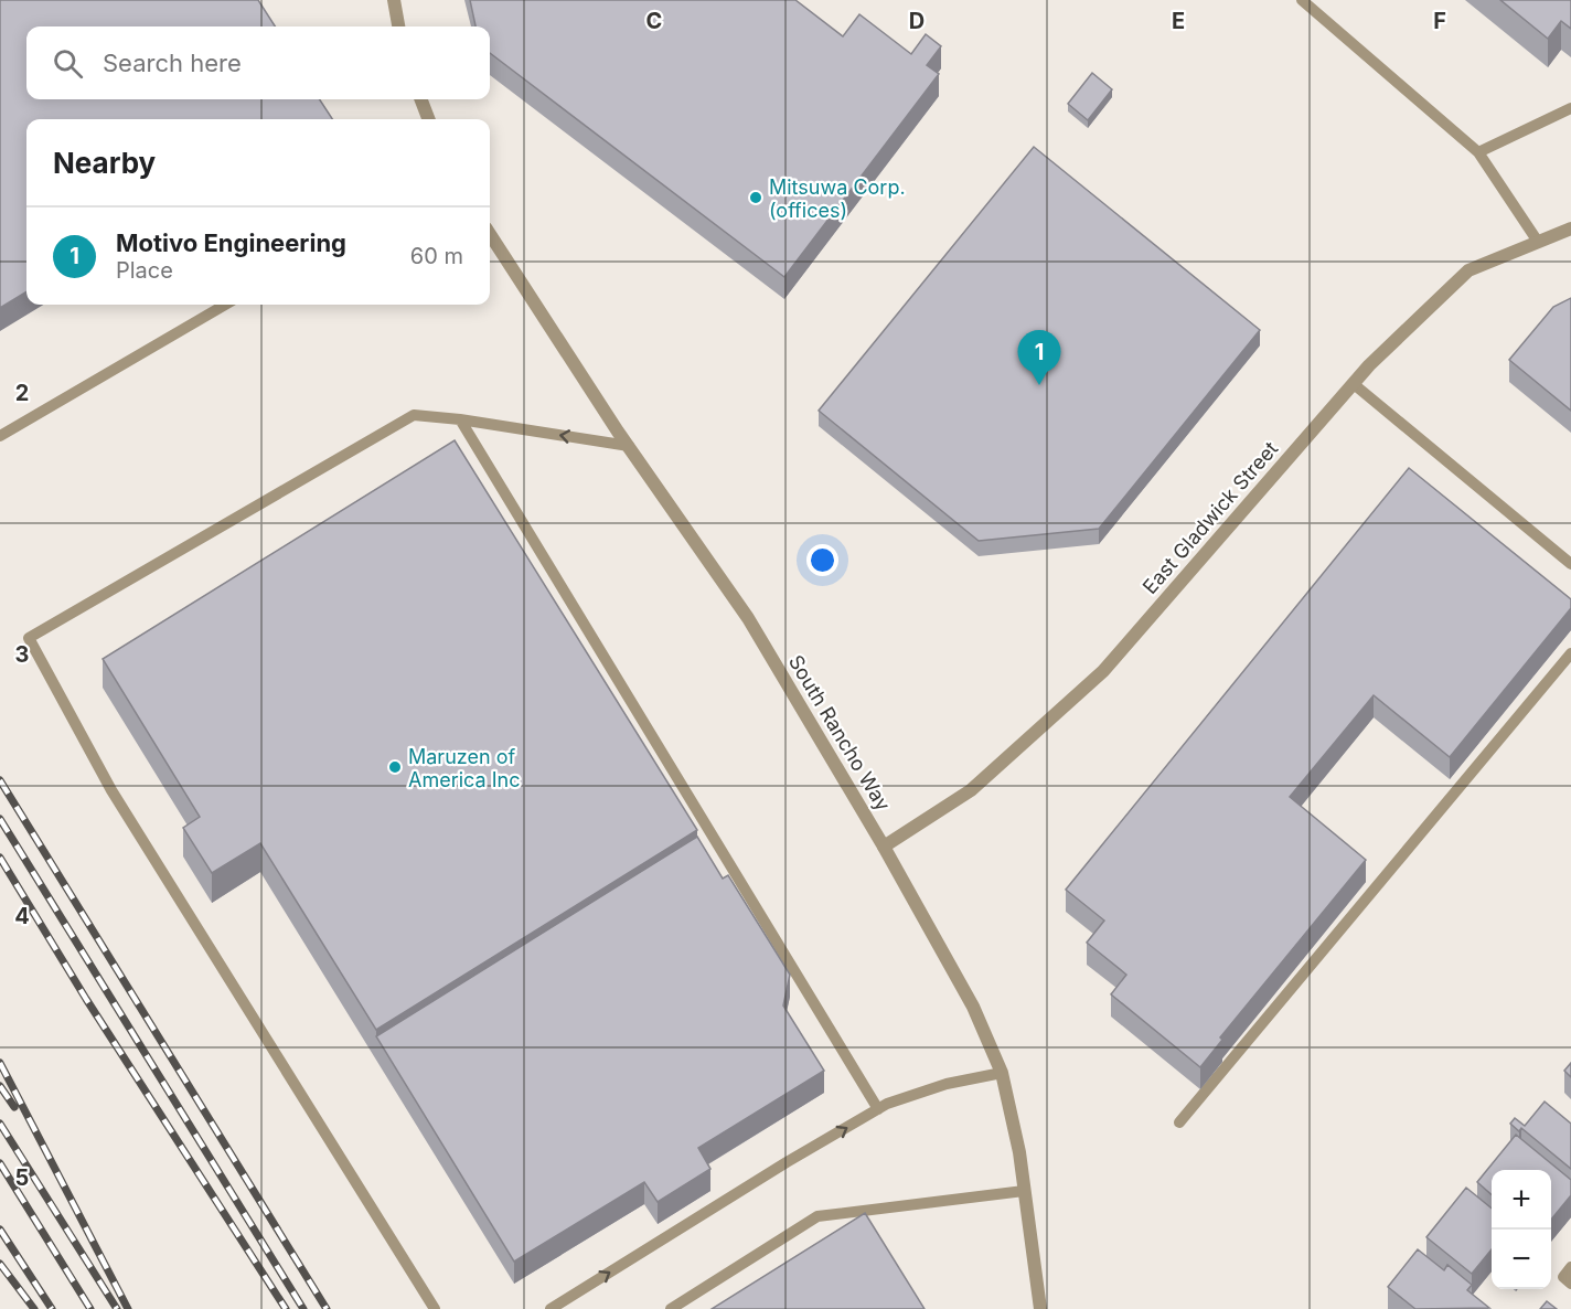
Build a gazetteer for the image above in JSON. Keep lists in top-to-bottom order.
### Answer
{
  "streets": {
    "street": ["East Gladwick Street", "South Rancho Way"]
  },
  "crossings": [
    ["East Gladwick Street", "South Rancho Way"]
  ],
  "places": ["Mitsuwa Corp. (offices)", "Maruzen of America Inc"],
  "page": {
    "search": "Search here",
    "heading": "Nearby",
    "list": [
      {
        "mark": "1",
        "name": "Motivo Engineering",
        "note": "Place",
        "value": "60 m"
      }
    ],
    "pins": "1",
    "map_buttons": ["+", "−"]
  },
  "grid": {
    "columns": [
      "C",
      "D",
      "E",
      "F"
    ],
    "rows": [
      "2",
      "3",
      "4",
      "5"
    ]
  }
}
